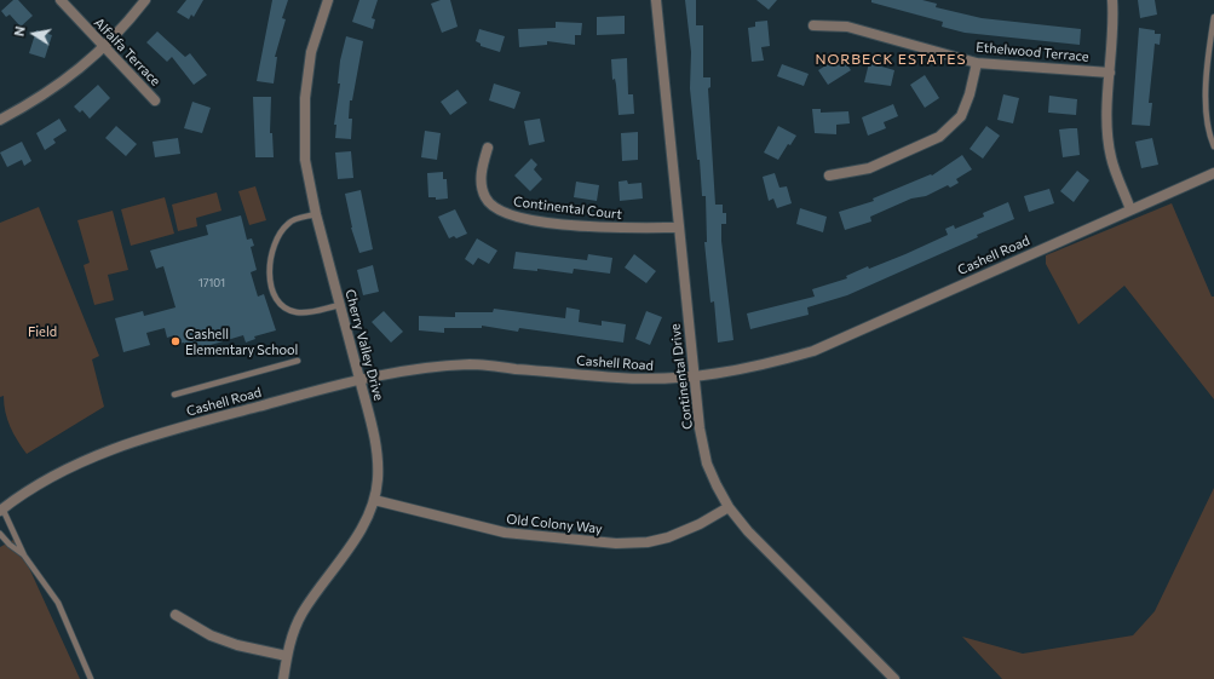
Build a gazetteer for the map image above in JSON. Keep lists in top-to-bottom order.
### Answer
{
  "streets": {
    "street": [
      "Alfalfa Terrace",
      "Ethelwood Terrace",
      "Continental Court",
      "Cashell Road",
      "Cherry Valley Drive",
      "Continental Drive",
      "Old Colony Way"
    ]
  },
  "crossings": [
    ["Continental Court", "Continental Drive"],
    ["Cashell Road", "Cherry Valley Drive"],
    ["Cashell Road", "Continental Drive"],
    ["Cherry Valley Drive", "Old Colony Way"],
    ["Continental Drive", "Old Colony Way"]
  ],
  "districts": ["NORBECK ESTATES"],
  "parks": ["Field"],
  "places": ["Cashell Elementary School"],
  "house_numbers": ["17101"],
  "north": "left"
}
